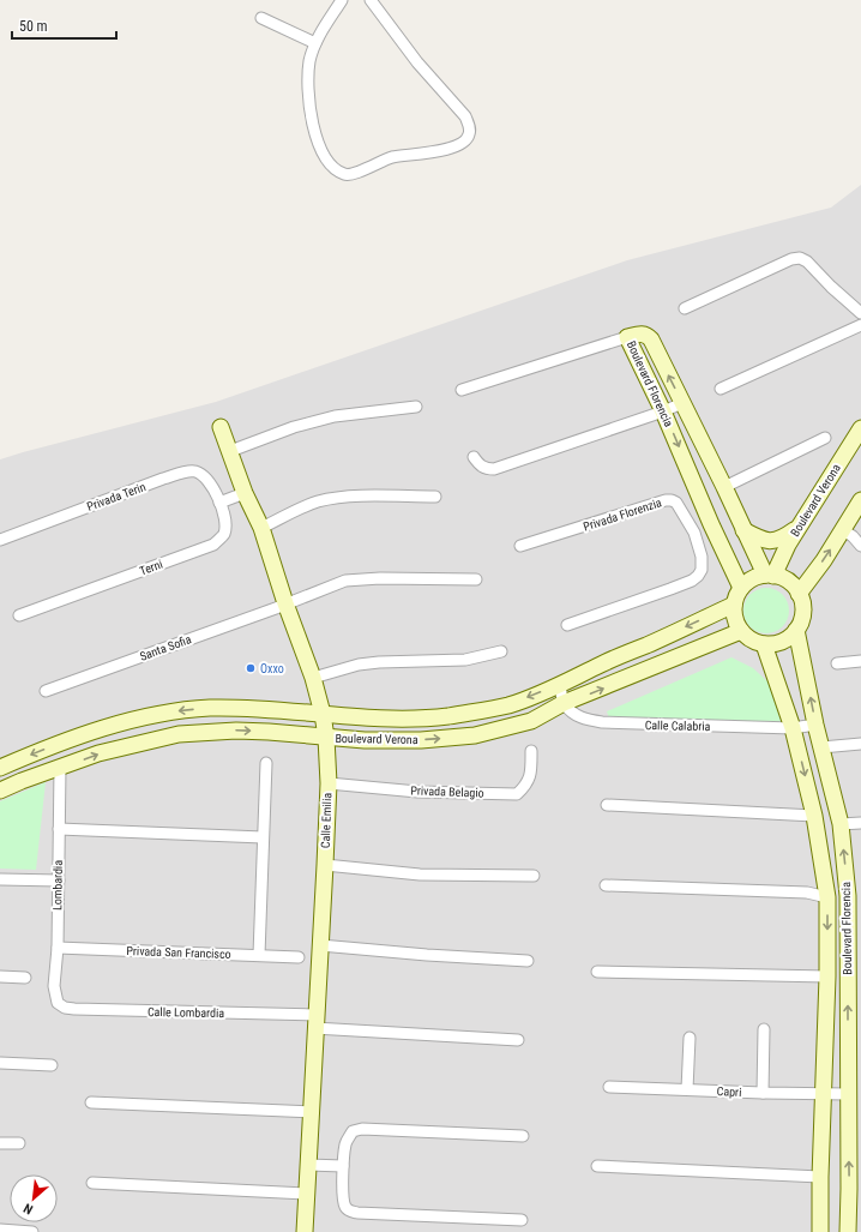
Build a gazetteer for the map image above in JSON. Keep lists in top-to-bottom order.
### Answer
{
  "streets": {
    "street": [
      "Boulevard Florencia",
      "Privada Terin",
      "Boulevard Verona",
      "Privada Florenzia",
      "Terni",
      "Santa Sofia",
      "Calle Calabria",
      "Privada Belagio",
      "Calle Emilia",
      "Lombardia",
      "Privada San Francisco",
      "Calle Lombardia",
      "Capri"
    ]
  },
  "crossings": [
    ["Boulevard Florencia", "Boulevard Verona"],
    ["Boulevard Florencia", "Calle Calabria"],
    ["Boulevard Florencia", "Capri"],
    ["Privada Terin", "Terni"],
    ["Boulevard Verona", "Calle Calabria"],
    ["Boulevard Verona", "Calle Emilia"],
    ["Boulevard Verona", "Lombardia"],
    ["Santa Sofia", "Calle Emilia"],
    ["Privada Belagio", "Calle Emilia"],
    ["Calle Emilia", "Calle Lombardia"],
    ["Lombardia", "Privada San Francisco"],
    ["Lombardia", "Calle Lombardia"]
  ],
  "places": ["Oxxo"],
  "scale_bar": "50 m",
  "north": "bottom left"
}
